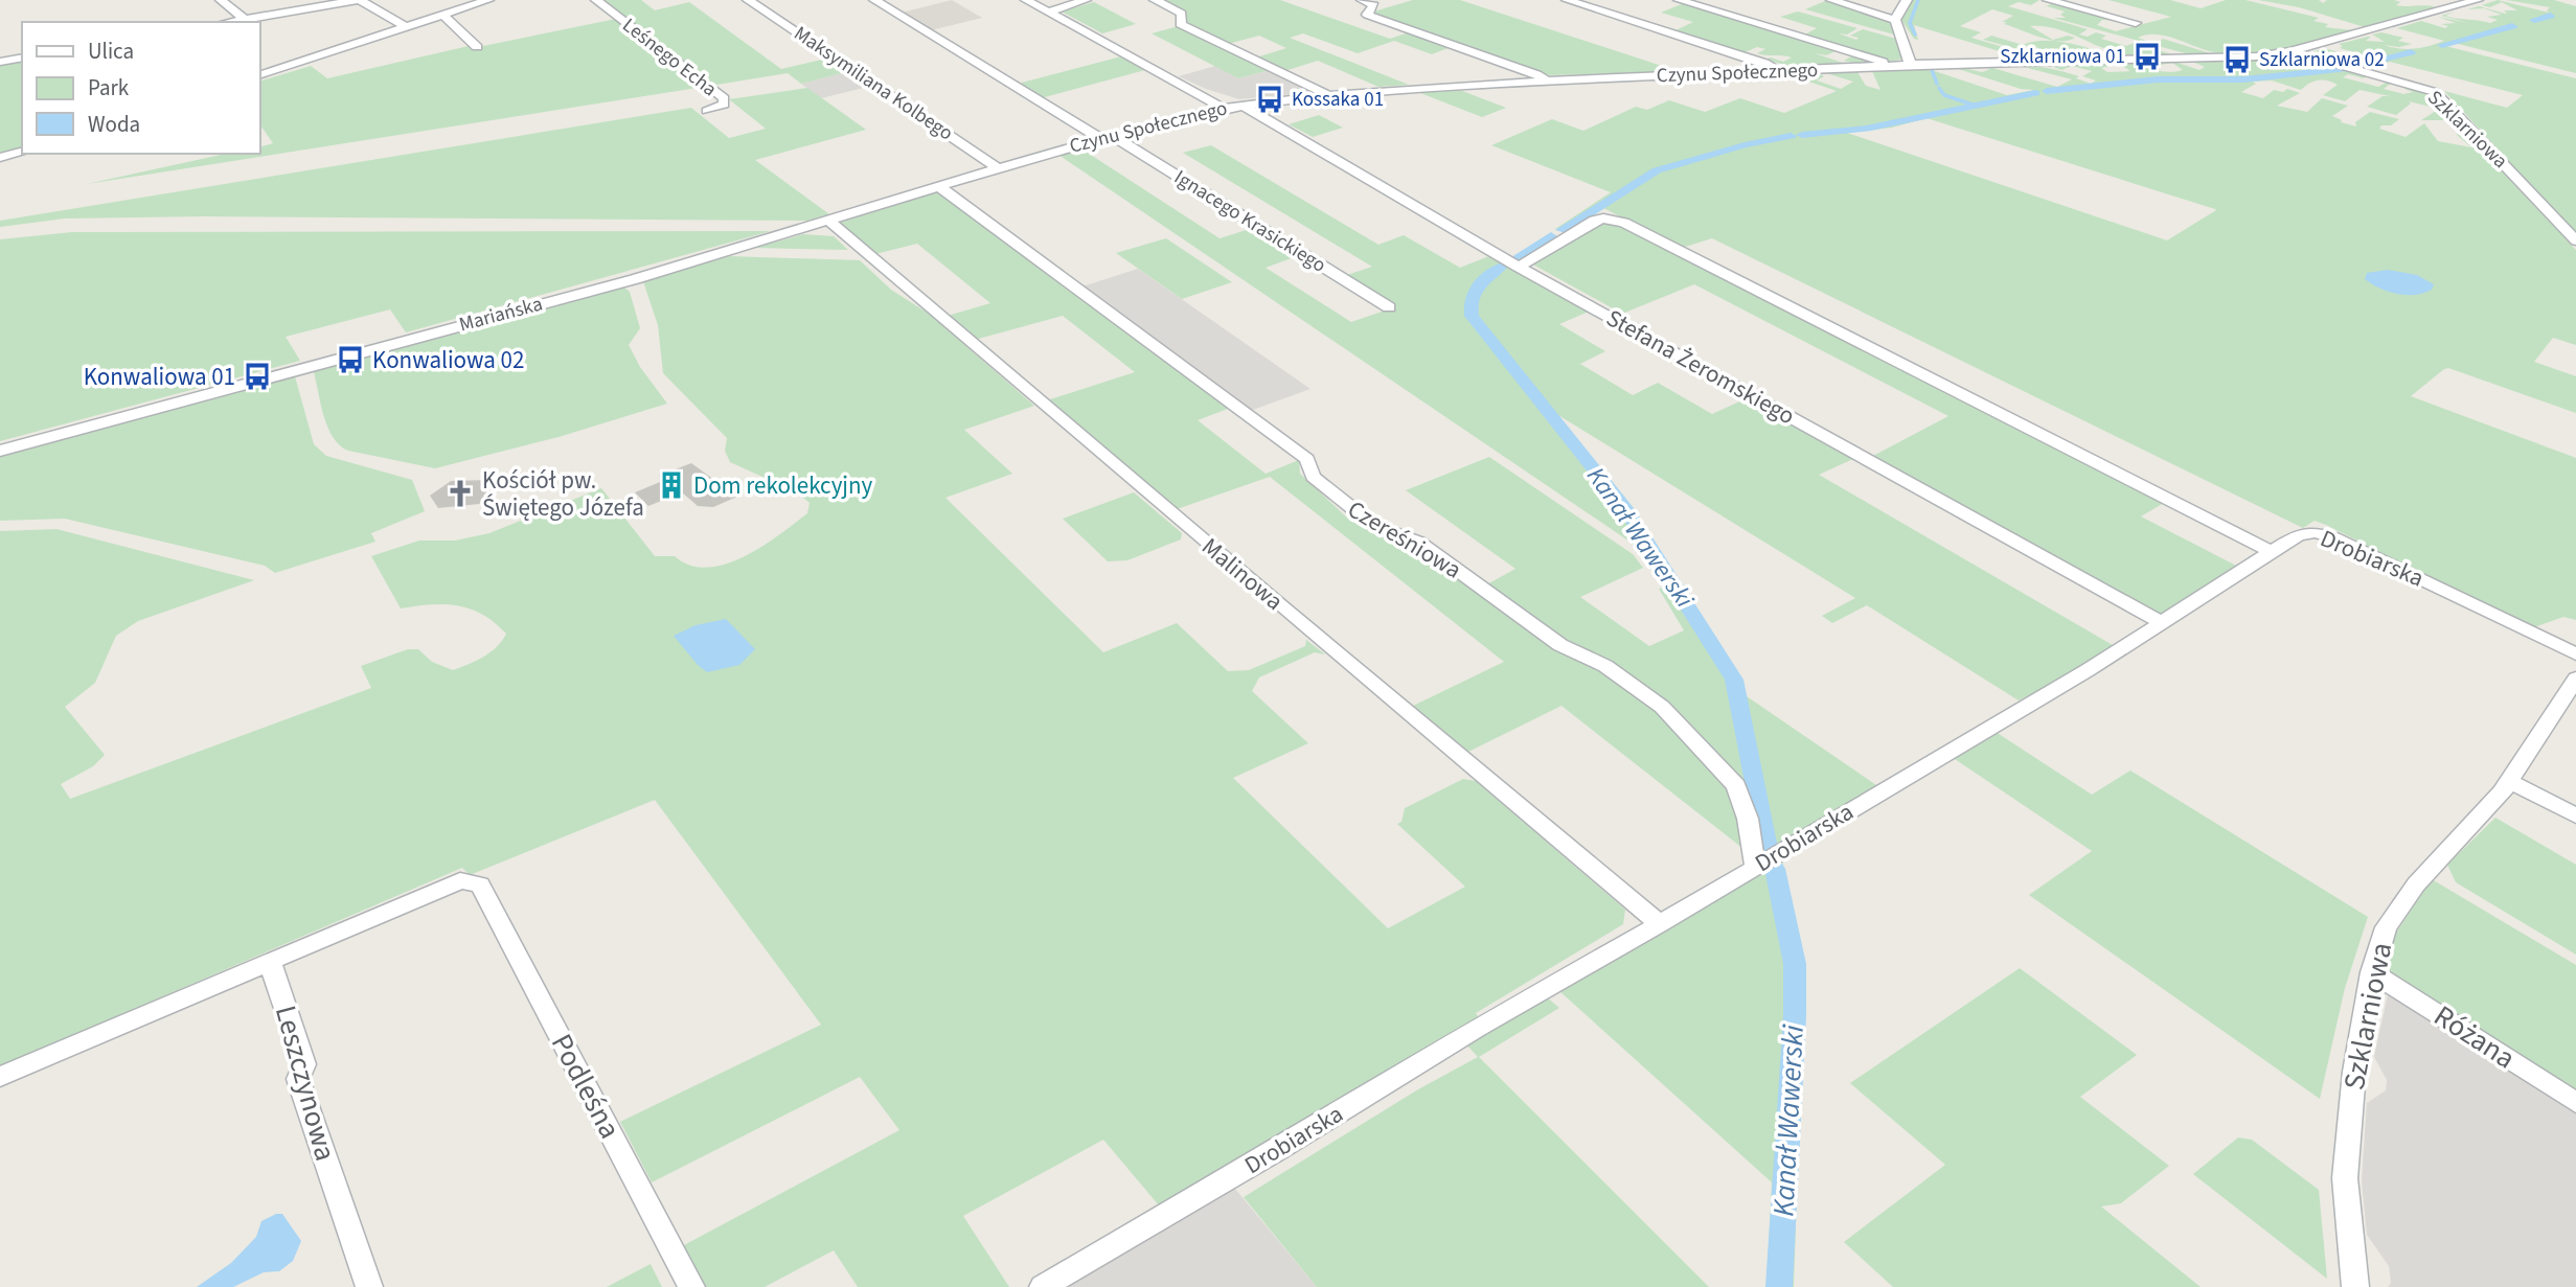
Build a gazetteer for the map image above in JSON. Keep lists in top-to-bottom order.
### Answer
{
  "streets": {
    "street": [
      "Leśnego Echa",
      "Czynu Społecznego",
      "Maksymiliana Kolbego",
      "Szklarniowa",
      "Ignacego Krasickiego",
      "Mariańska",
      "Stefana Żeromskiego",
      "Czereśniowa",
      "Drobiarska",
      "Malinowa",
      "Różana",
      "Leszczynowa",
      "Podleśna"
    ]
  },
  "crossings": [
    ["Czynu Społecznego", "Maksymiliana Kolbego"],
    ["Czynu Społecznego", "Szklarniowa"],
    ["Czynu Społecznego", "Ignacego Krasickiego"],
    ["Czynu Społecznego", "Mariańska"],
    ["Czynu Społecznego", "Stefana Żeromskiego"],
    ["Maksymiliana Kolbego", "Mariańska"],
    ["Szklarniowa", "Różana"],
    ["Mariańska", "Czereśniowa"],
    ["Mariańska", "Malinowa"],
    ["Stefana Żeromskiego", "Drobiarska"],
    ["Czereśniowa", "Drobiarska"],
    ["Drobiarska", "Malinowa"],
    ["Leszczynowa", "Podleśna"]
  ],
  "water": ["Kanał Wawerski"],
  "places": {
    "bus stop": [
      "Szklarniowa 01",
      "Szklarniowa 02",
      "Kossaka 01",
      "Konwaliowa 02",
      "Konwaliowa 01"
    ],
    "building": ["Dom rekolekcyjny"],
    "church": ["Kościół pw. Świętego Józefa"]
  },
  "legend": ["Ulica", "Park", "Woda"]
}
